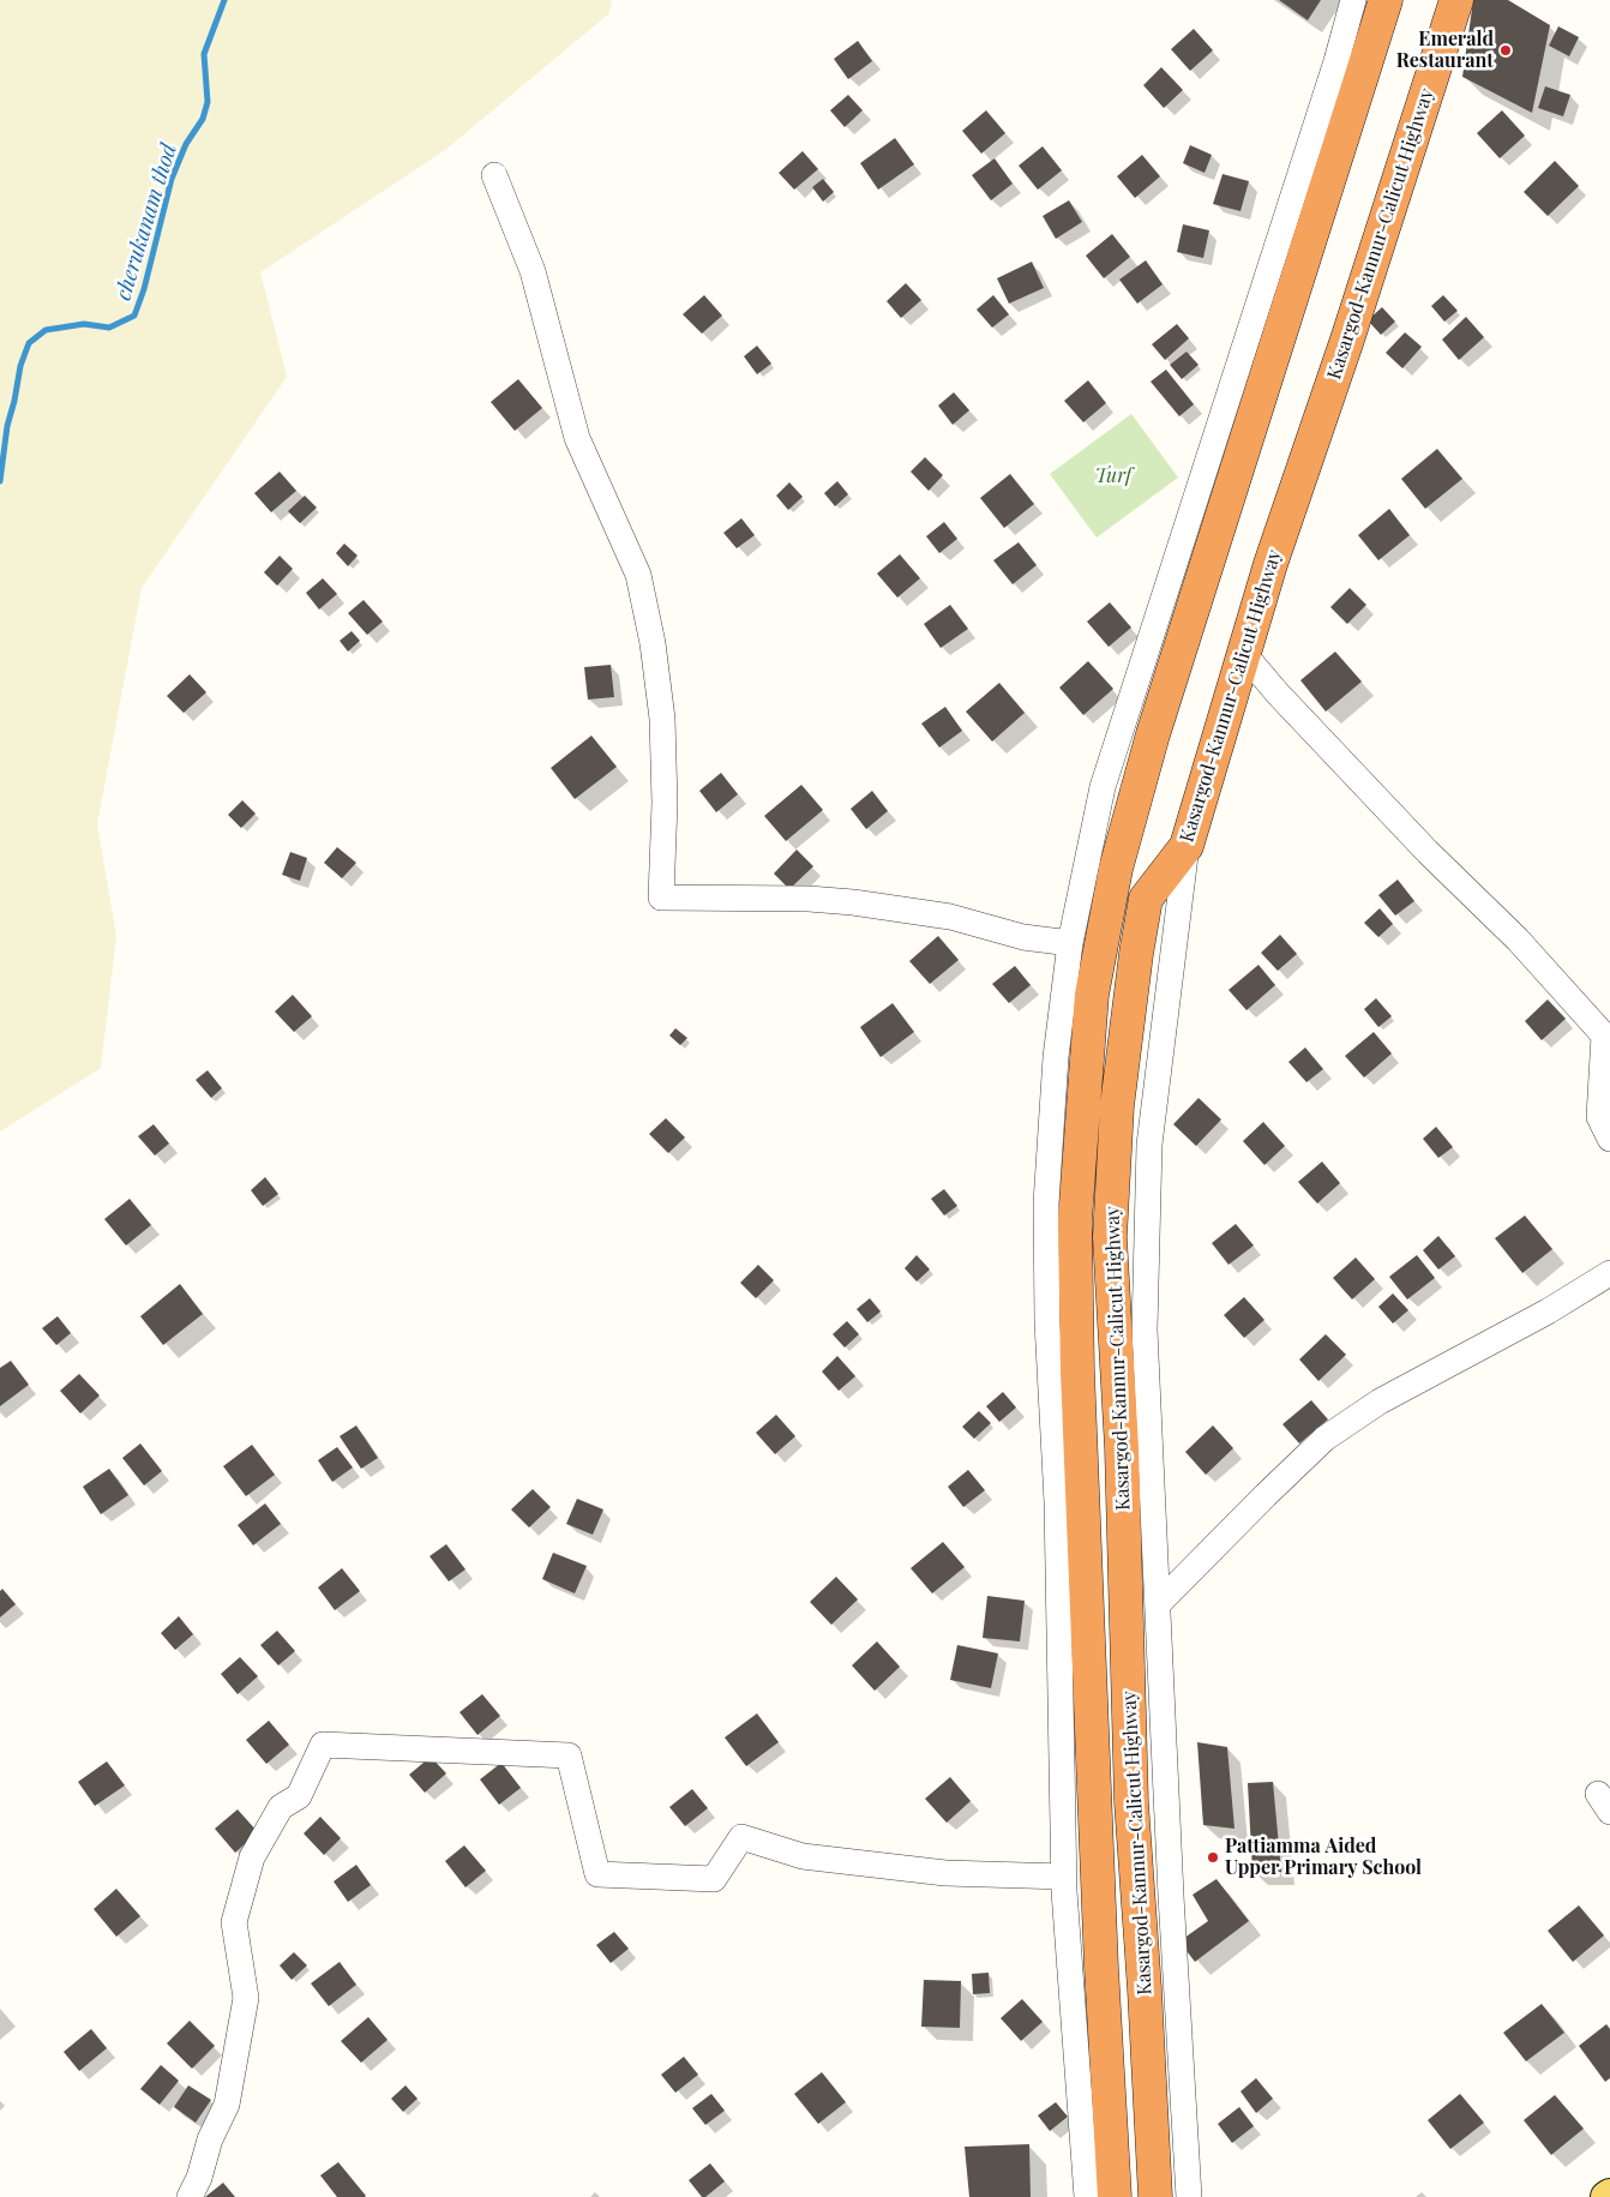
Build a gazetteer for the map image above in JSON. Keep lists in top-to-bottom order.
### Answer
{
  "streets": {
    "highway": ["Kasargod-Kannur-Calicut Highway"]
  },
  "water": ["cherukanam thod"],
  "parks": ["Turf"],
  "places": ["Emerald Restaurant", "Pattiamma Aided Upper Primary School"]
}
